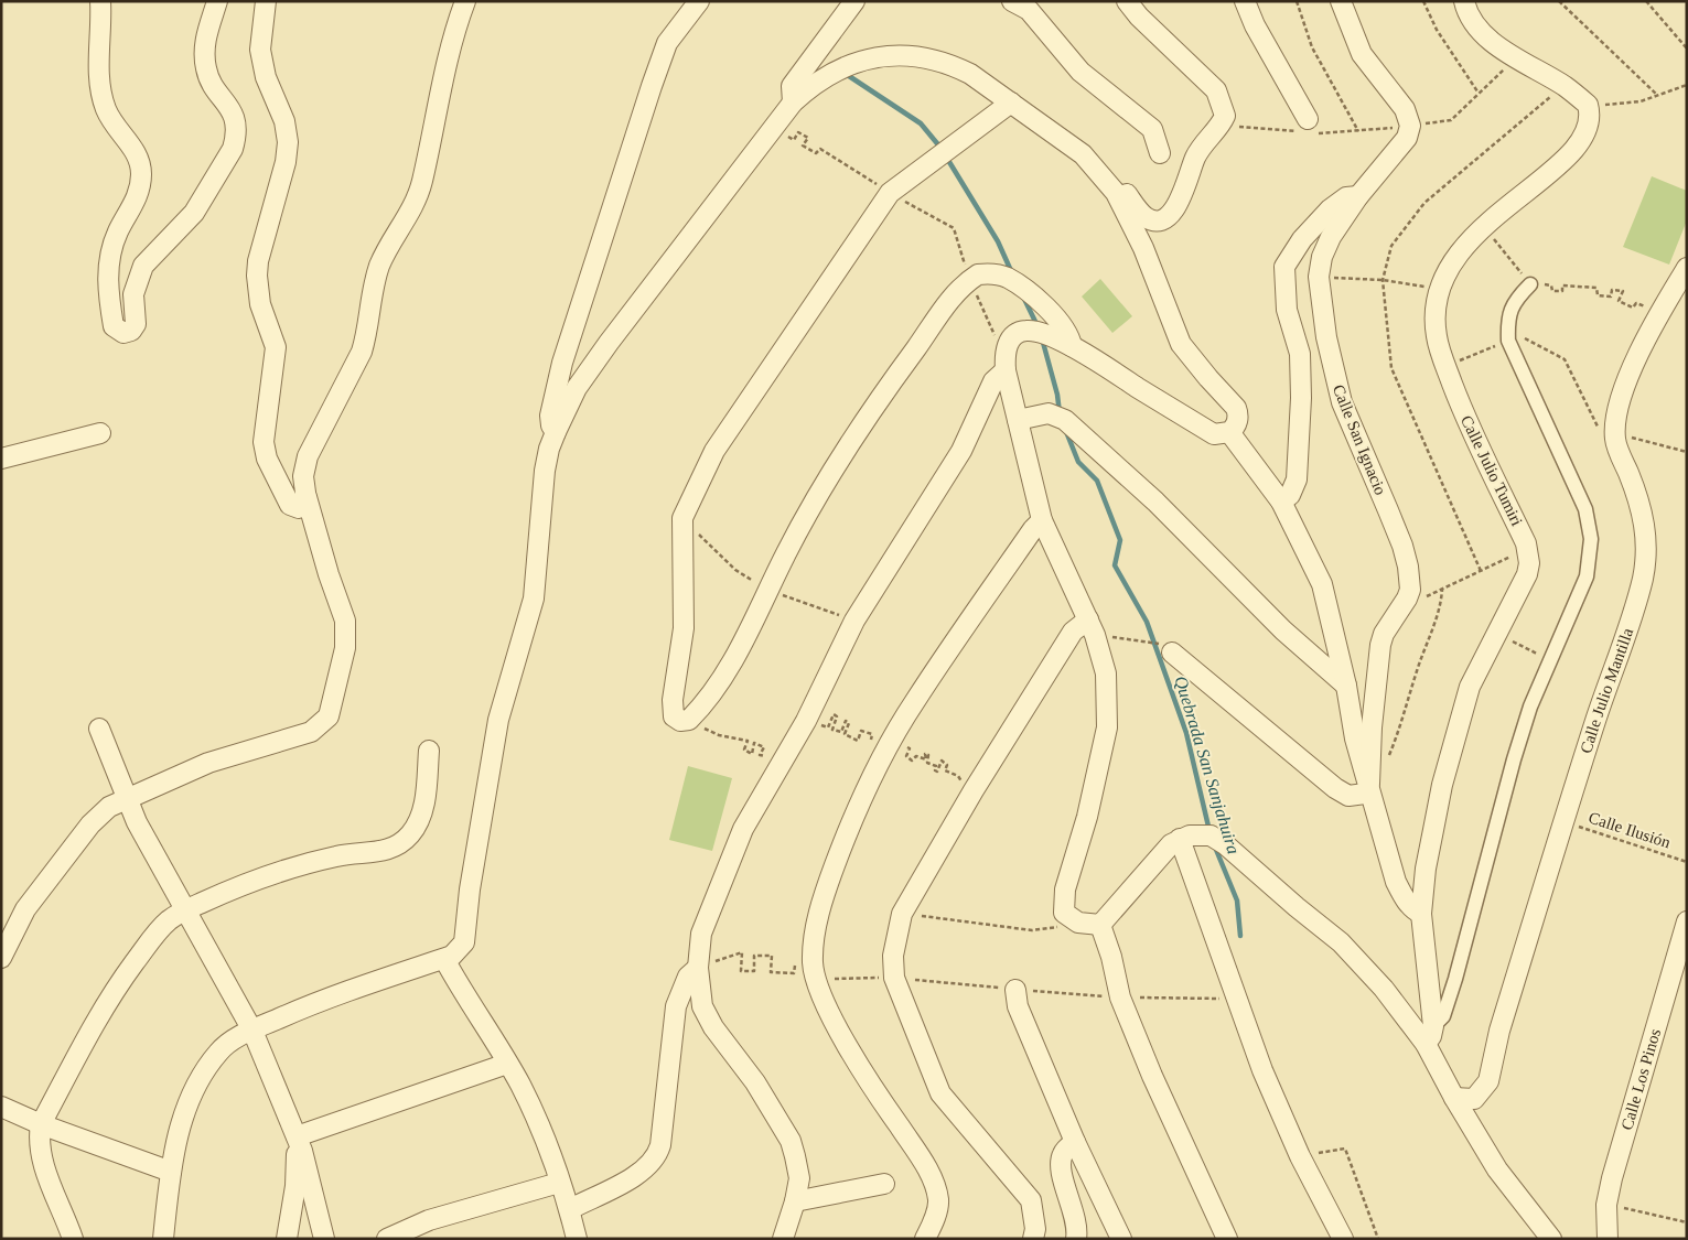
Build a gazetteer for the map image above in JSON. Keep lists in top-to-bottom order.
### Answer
{
  "streets": {
    "street": [
      "Calle San Ignacio",
      "Calle Julio Tumiri",
      "Calle Julio Mantilla",
      "Calle Los Pinos"
    ],
    "path": ["Calle Ilusión"]
  },
  "crossings": [
    ["Calle Julio Mantilla", "Calle Ilusión"]
  ],
  "water": ["Quebrada San Sanjahuira"]
}
